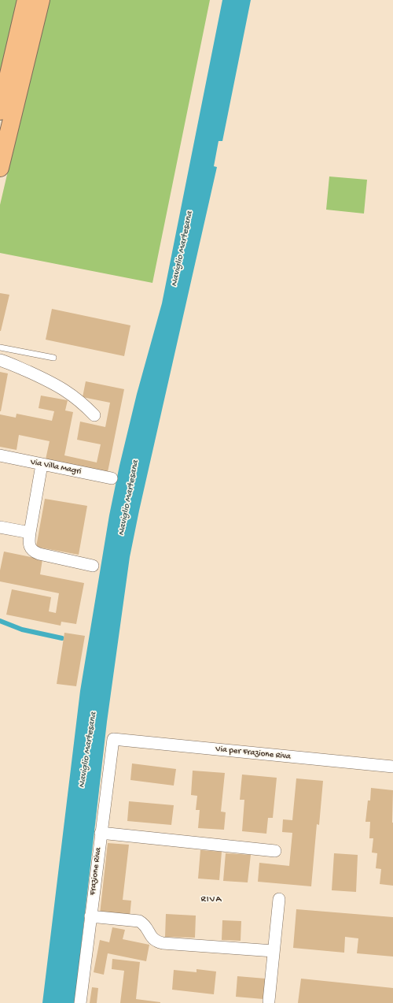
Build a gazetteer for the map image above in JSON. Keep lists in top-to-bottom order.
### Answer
{
  "streets": {
    "street": ["Via Villa Magri", "Via per Frazione Riva", "Frazione Riva"]
  },
  "crossings": [
    ["Via per Frazione Riva", "Frazione Riva"]
  ],
  "districts": ["RIVA"],
  "water": ["Naviglio Martesana"]
}
